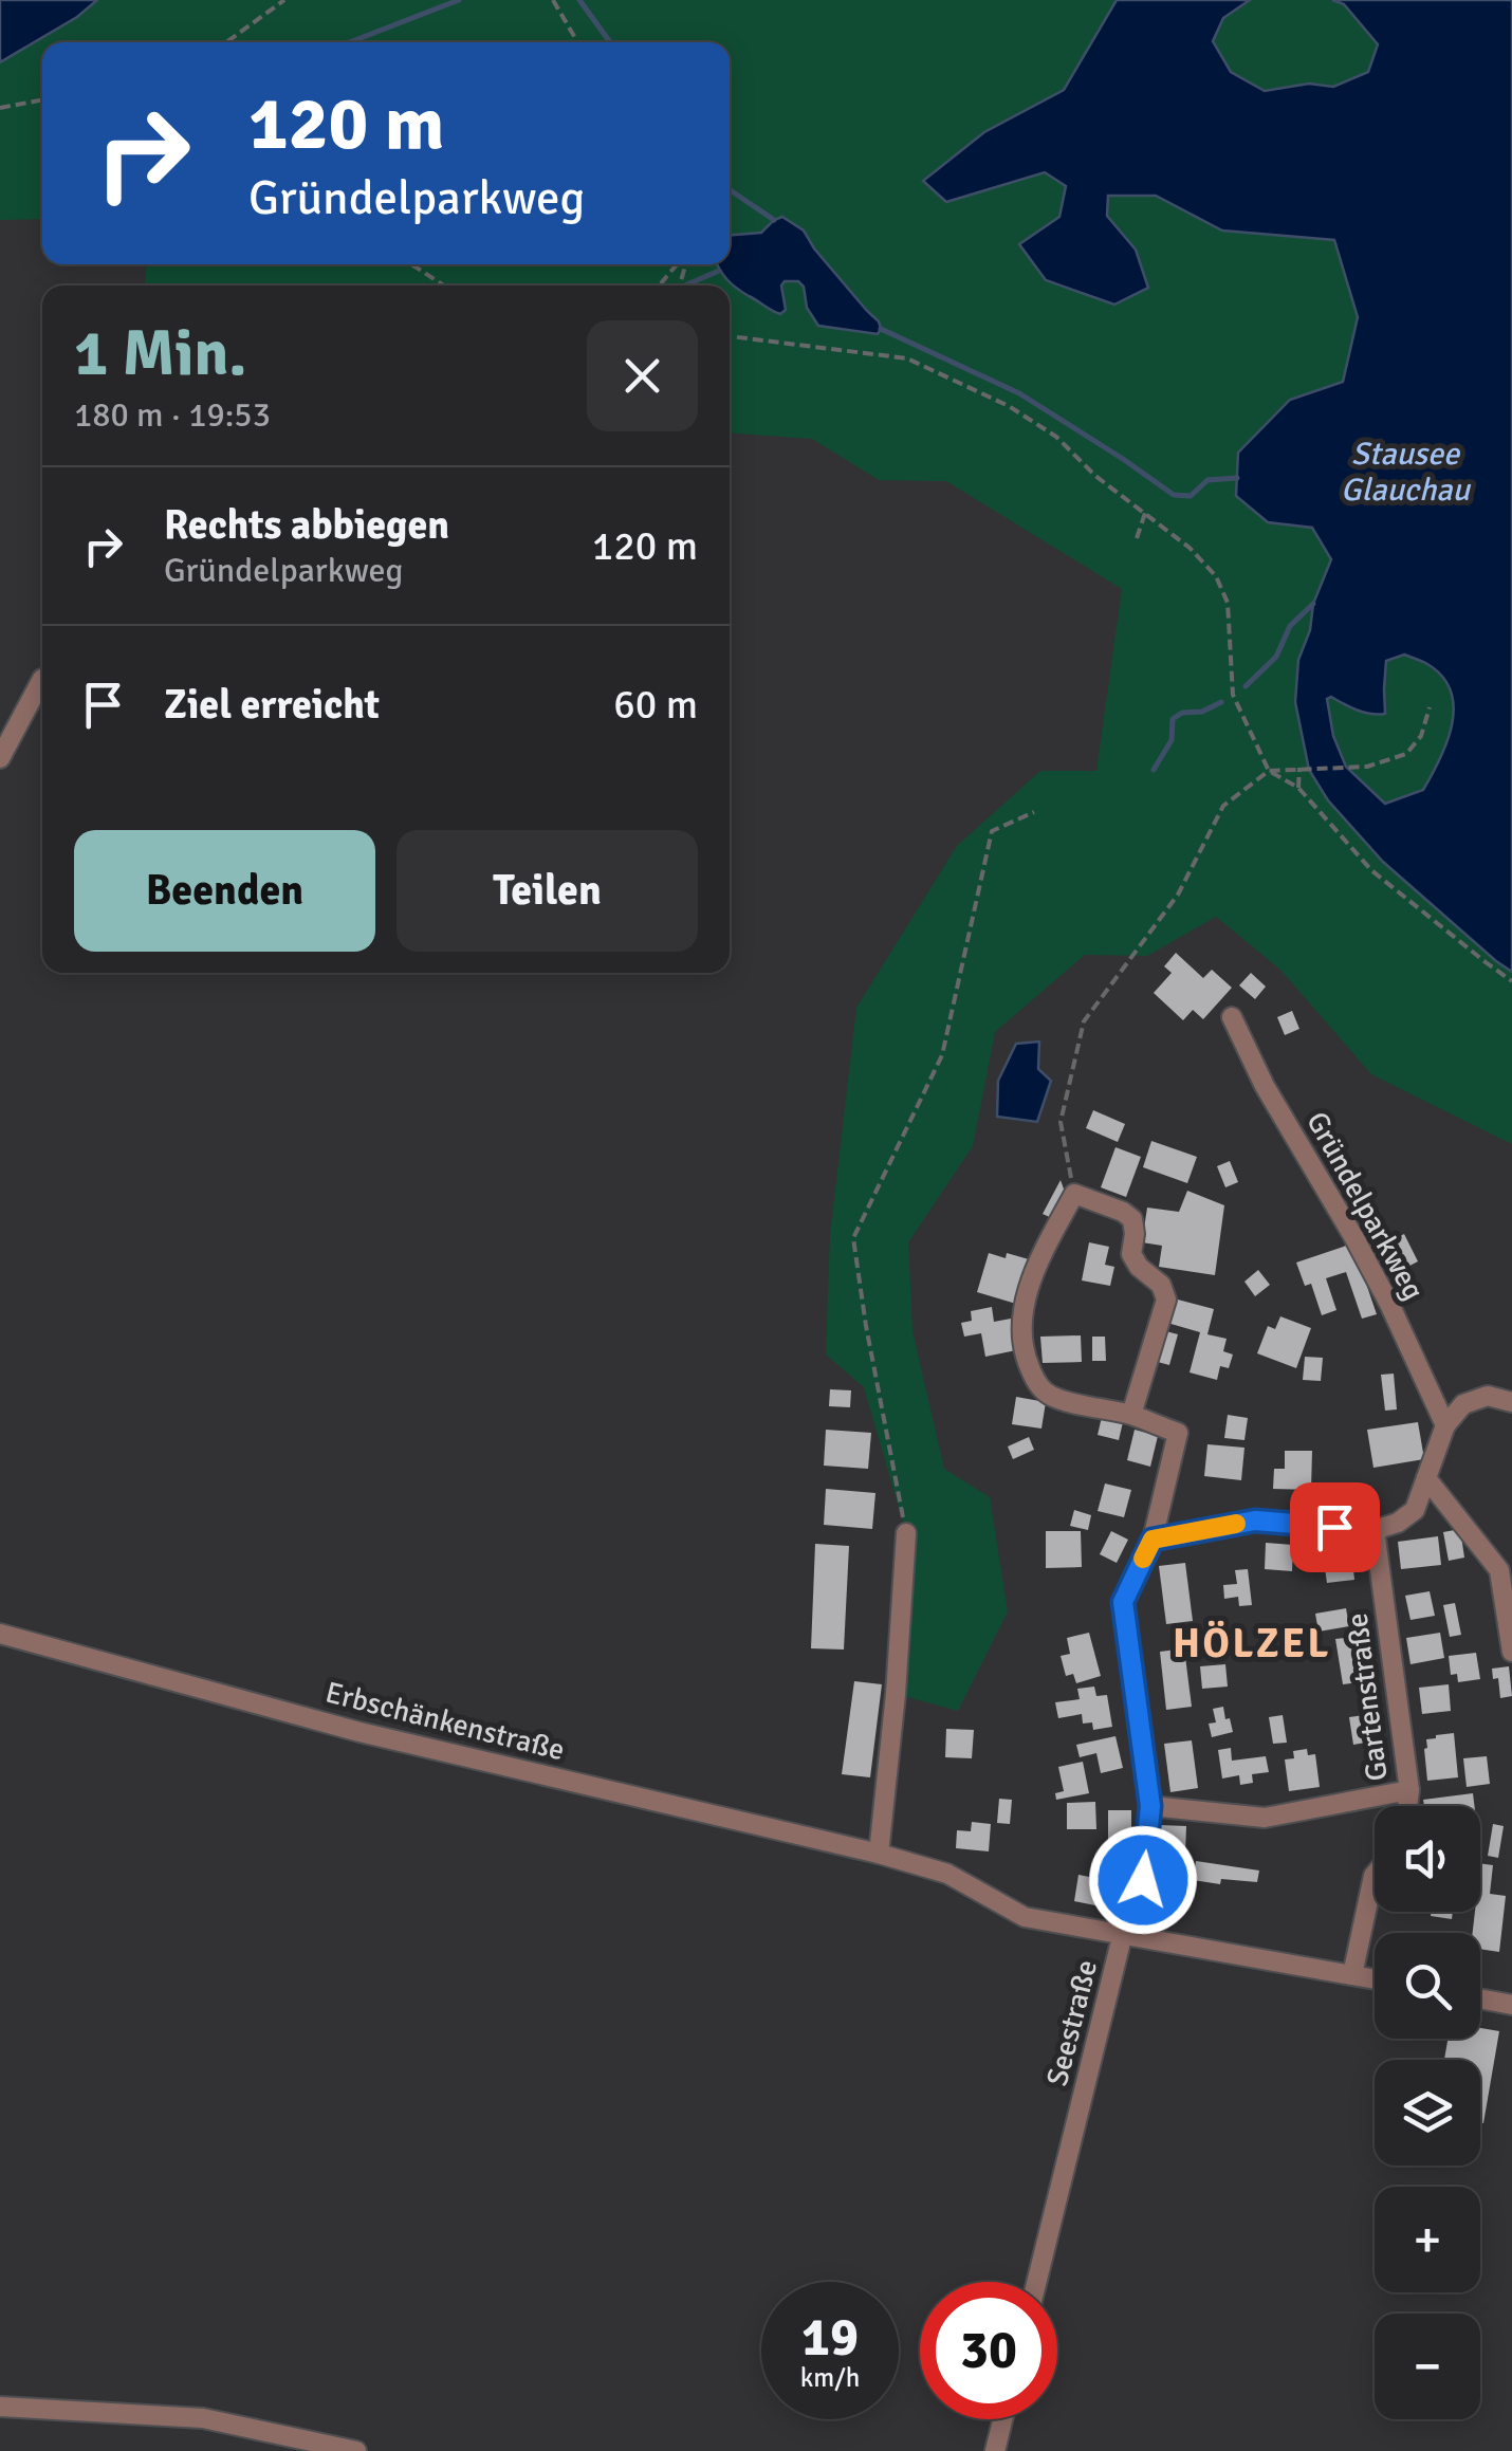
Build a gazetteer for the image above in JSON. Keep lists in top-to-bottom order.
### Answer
{
  "streets": {
    "street": [
      "Gründelparkweg",
      "Gartenstraße",
      "Erbschänkenstraße",
      "Seestraße"
    ]
  },
  "crossings": [
    ["Gartenstraße", "Seestraße"],
    ["Erbschänkenstraße", "Seestraße"]
  ],
  "districts": ["HÖLZEL"],
  "water": ["Stausee Glauchau"],
  "page": {
    "turn": ["120 m", "Gründelparkweg"],
    "heading": ["1 Min.", "180 m · 19:53"],
    "list": [
      {
        "name": "Rechts abbiegen",
        "note": "Gründelparkweg",
        "value": "120 m"
      },
      {
        "name": "Ziel erreicht",
        "value": "60 m"
      }
    ],
    "buttons": ["Beenden", "Teilen"],
    "map_buttons": ["+", "−"],
    "speed": "19 km/h",
    "limit": "30"
  }
}
